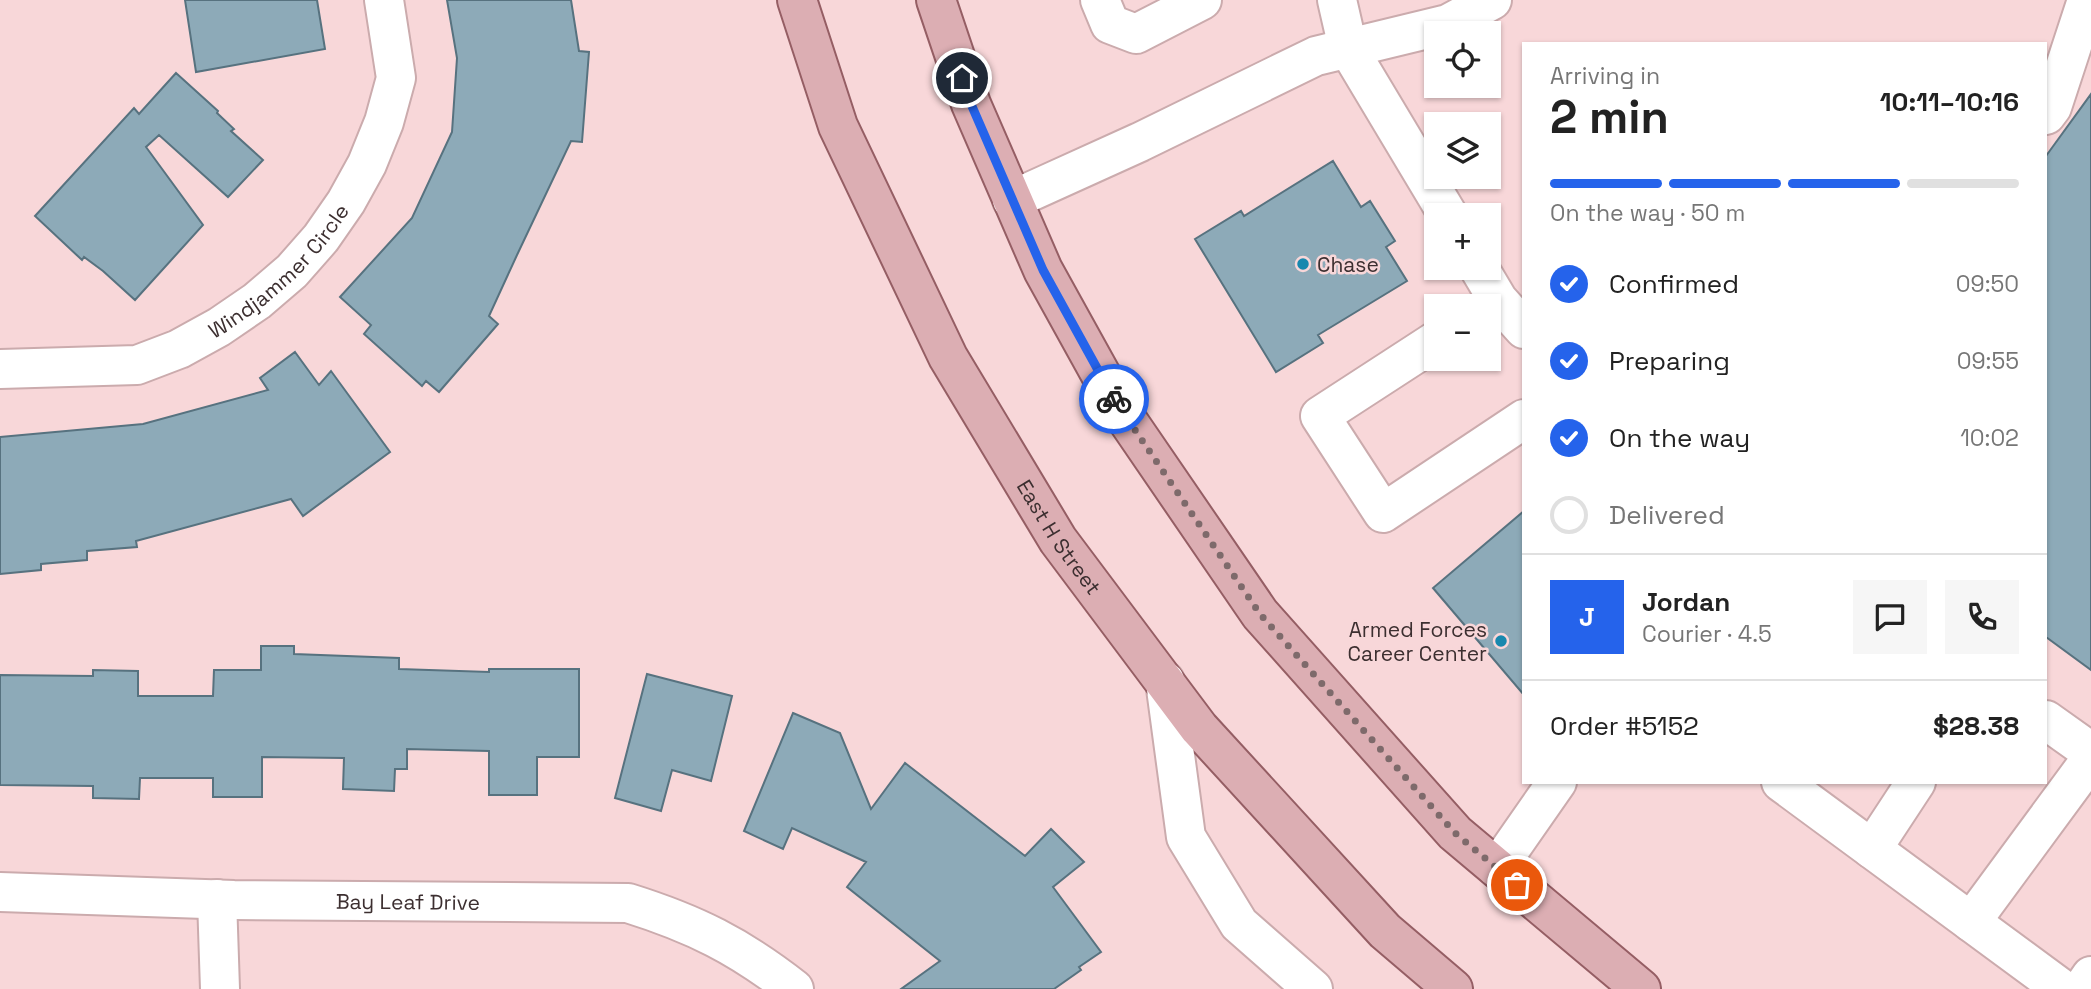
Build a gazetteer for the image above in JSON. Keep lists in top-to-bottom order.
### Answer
{
  "streets": {
    "main road": ["East H Street"],
    "street": ["Windjammer Circle", "Bay Leaf Drive"]
  },
  "places": ["Chase", "Armed Forces Career Center"],
  "page": {
    "map_buttons": ["+", "−"],
    "heading": ["2 min", "Arriving in", "10:11–10:16"],
    "panel": [
      "Jordan",
      "Courier · 4.5",
      "Order #5152",
      "$28.38"
    ],
    "bar": "On the way · 50 m",
    "list": [
      ["Confirmed", "09:50"],
      ["Preparing", "09:55"],
      ["On the way", "10:02"],
      "Delivered"
    ],
    "round": "J"
  }
}
